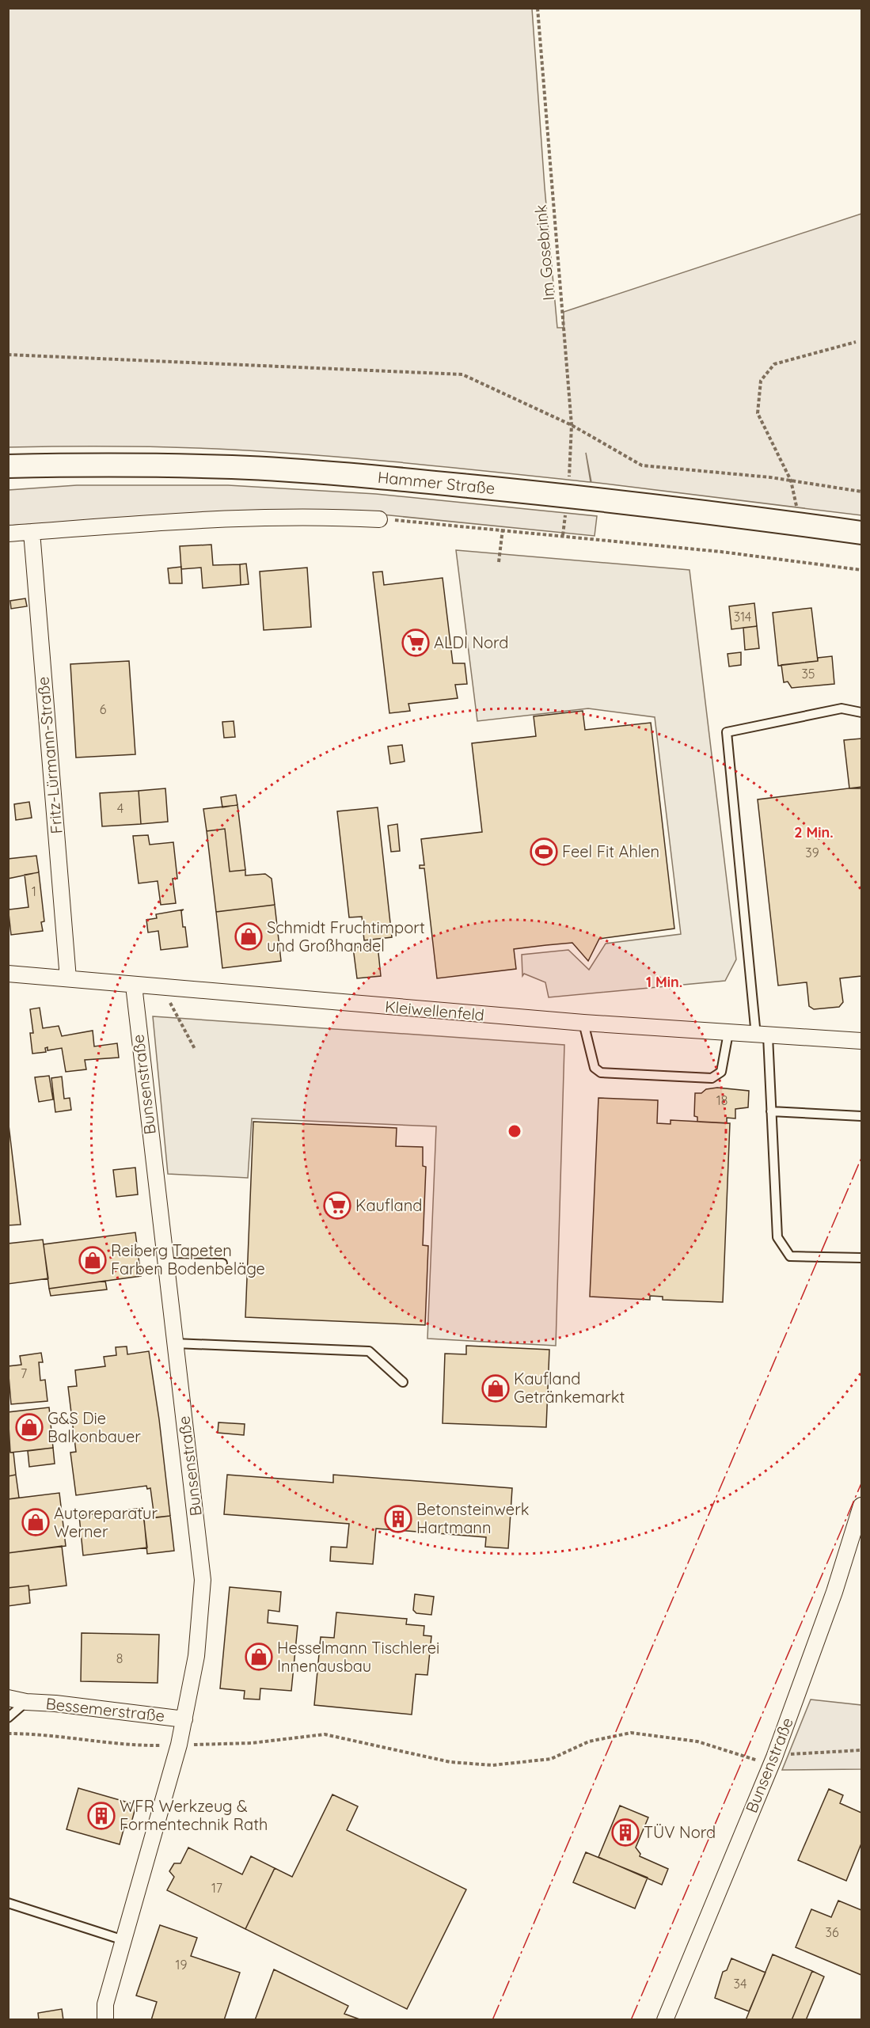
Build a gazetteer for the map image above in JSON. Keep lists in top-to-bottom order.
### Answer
{
  "streets": {
    "main road": ["Hammer Straße"],
    "street": [
      "Fritz-Lürmann-Straße",
      "Kleiwellenfeld",
      "Bunsenstraße",
      "Bessemerstraße"
    ],
    "path": ["Im Gosebrink"]
  },
  "crossings": [
    ["Im Gosebrink", "Hammer Straße"],
    ["Fritz-Lürmann-Straße", "Kleiwellenfeld"],
    ["Kleiwellenfeld", "Bunsenstraße"],
    ["Bunsenstraße", "Bessemerstraße"]
  ],
  "places": {
    "supermarket": ["ALDI Nord", "Kaufland"],
    "sports": ["Feel Fit Ahlen"],
    "shop": [
      "Schmidt Fruchtimport und Großhandel",
      "Reiberg Tapeten Farben Bodenbeläge",
      "Kaufland Getränkemarkt",
      "G&S Die Balkonbauer",
      "Autoreparatur Werner",
      "Hesselmann Tischlerei Innenausbau"
    ],
    "building": ["Betonsteinwerk Hartmann", "WFR Werkzeug & Formentechnik Rath", "TÜV Nord"]
  },
  "house_numbers": [
    "314",
    "35",
    "6",
    "4",
    "39",
    "1",
    "18",
    "7",
    "8",
    "17",
    "36",
    "19",
    "34"
  ],
  "rings": ["2 Min.", "1 Min."]
}
